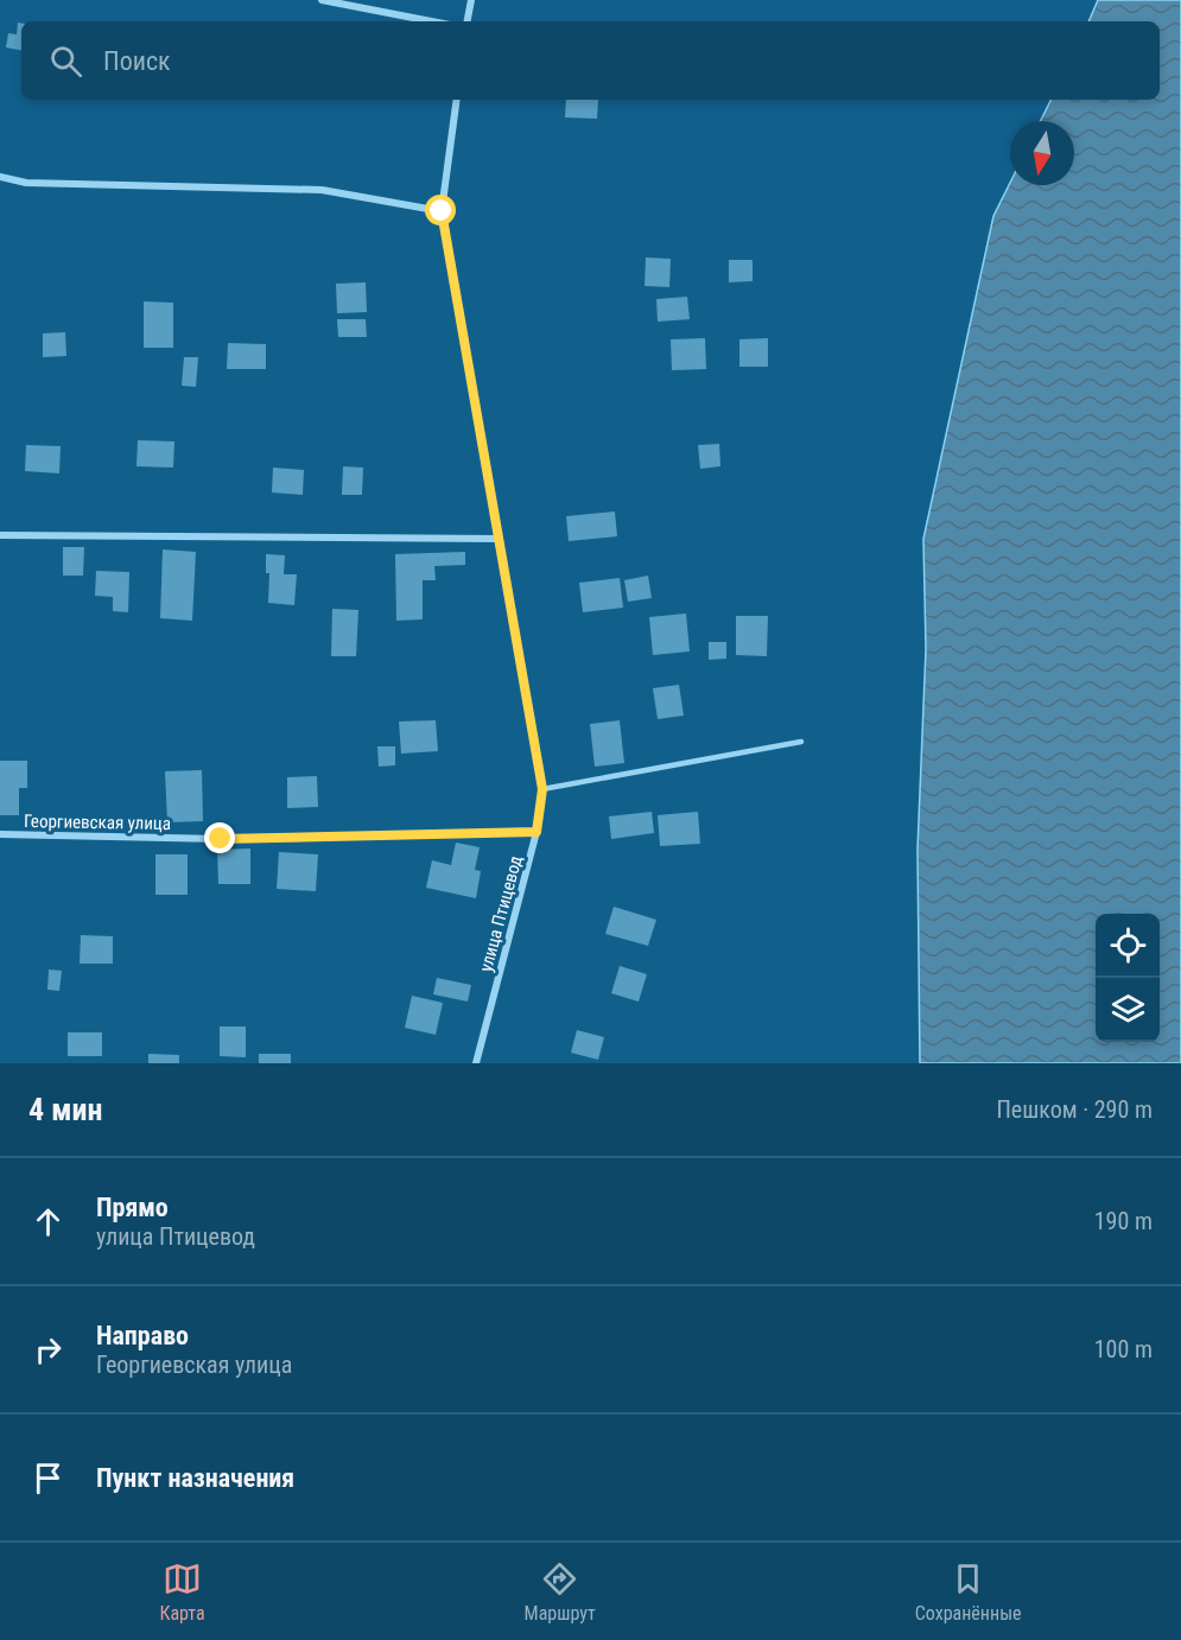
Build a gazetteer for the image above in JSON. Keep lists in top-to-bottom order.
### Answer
{
  "streets": {
    "street": ["Георгиевская улица", "улица Птицевод"]
  },
  "crossings": [
    ["Георгиевская улица", "улица Птицевод"]
  ],
  "north": "bottom",
  "page": {
    "search": "Поиск",
    "heading": ["4 мин", "Пешком · 290 m"],
    "list": [
      ["Прямо", "улица Птицевод", "190 m"],
      ["Направо", "Георгиевская улица", "100 m"],
      "Пункт назначения"
    ],
    "nav": ["Карта", "Маршрут", "Сохранённые"]
  }
}
